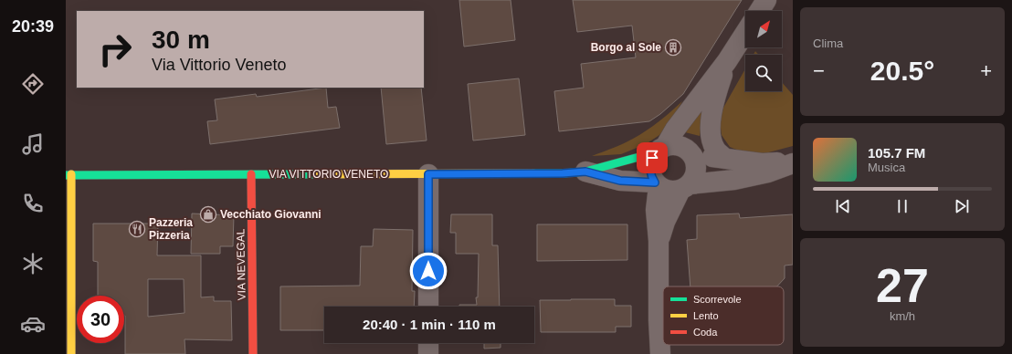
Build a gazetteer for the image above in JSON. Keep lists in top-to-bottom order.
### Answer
{
  "streets": {
    "street": ["VIA VITTORIO VENETO", "VIA NEVEGAL"]
  },
  "crossings": [
    ["VIA VITTORIO VENETO", "VIA NEVEGAL"]
  ],
  "places": {
    "building": ["Borgo al Sole"],
    "shop": ["Vecchiato Giovanni"],
    "restaurant": ["Pazzeria Pizzeria"]
  },
  "legend": ["Scorrevole", "Lento", "Coda"],
  "north": "top right",
  "page": {
    "tabs": "20:39",
    "tile": [
      "Clima",
      ["27", "km/h"]
    ],
    "turn": ["30 m", "Via Vittorio Veneto"],
    "heat": ["−", "20.5°", "+"],
    "song": ["105.7 FM", "Musica"],
    "limit": "30",
    "trip": "20:40 · 1 min · 110 m"
  }
}
